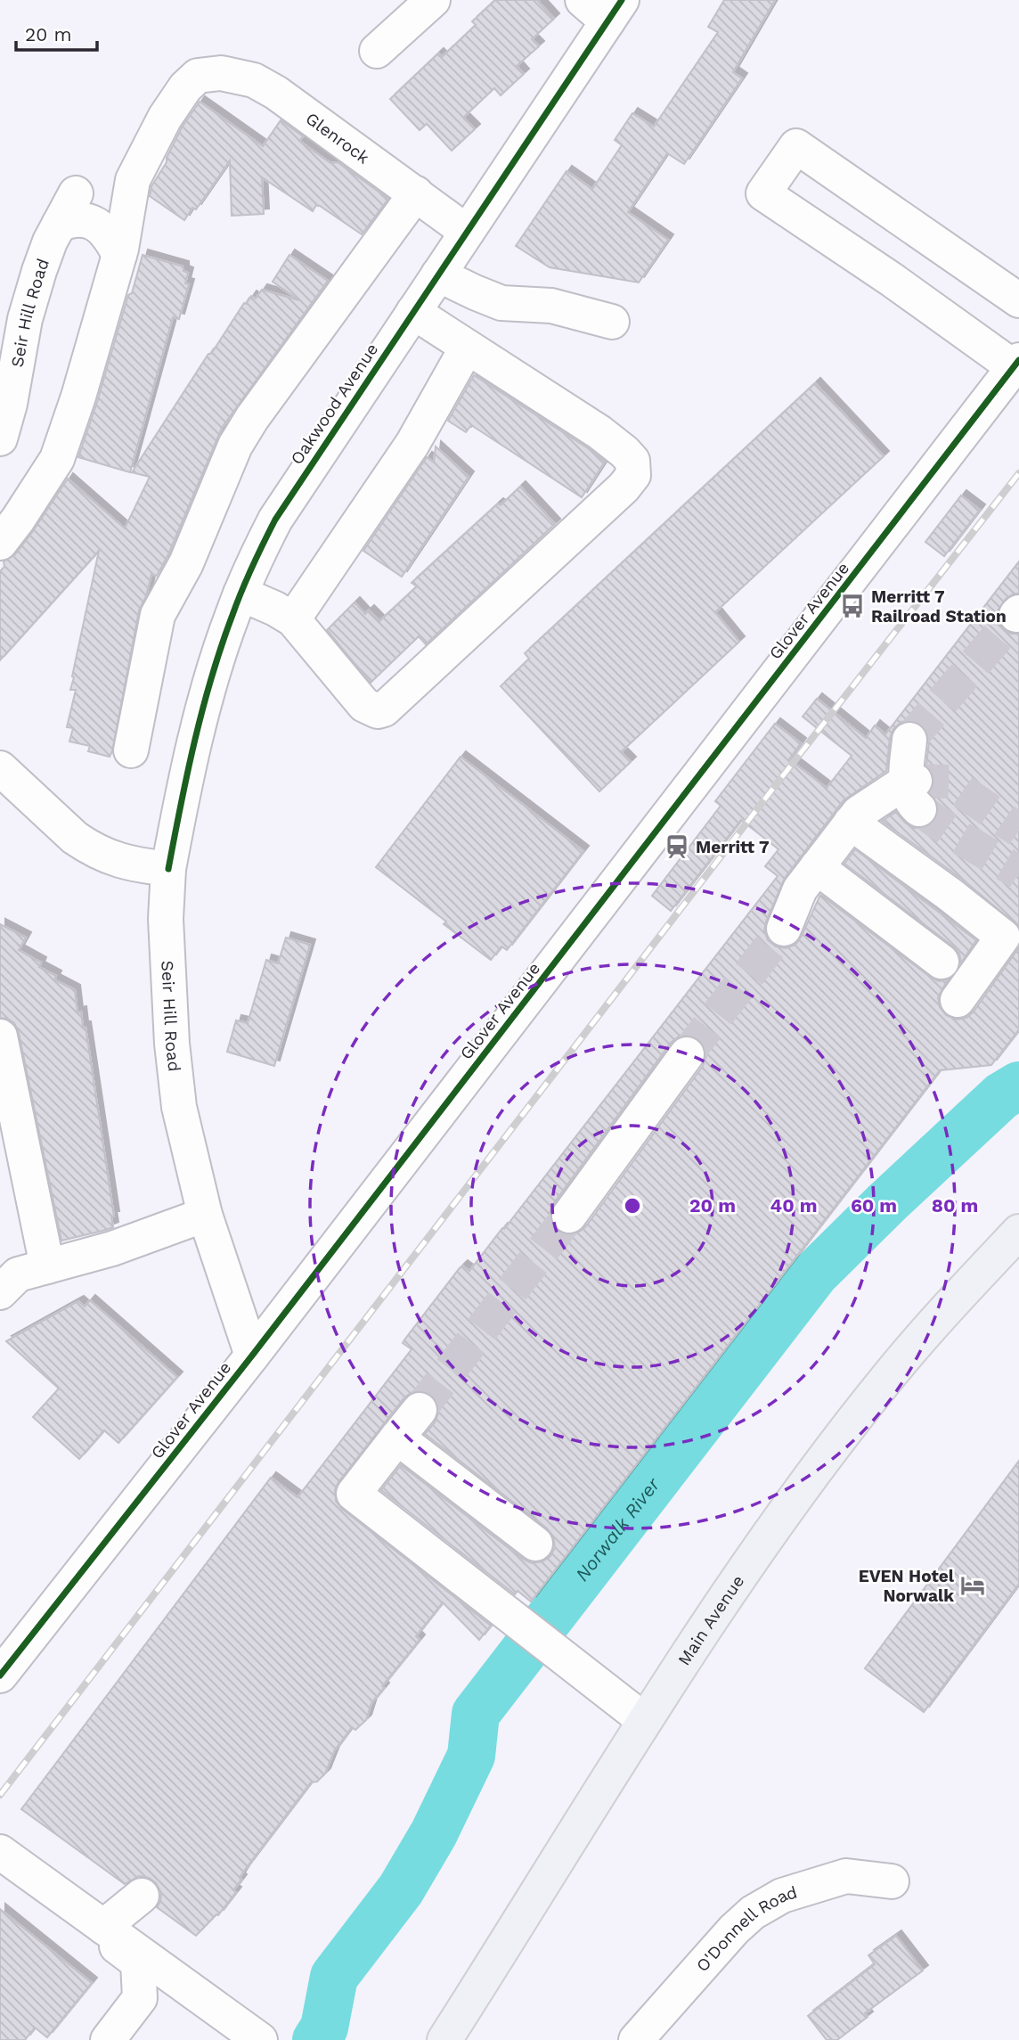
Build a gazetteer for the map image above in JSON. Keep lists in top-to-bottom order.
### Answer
{
  "streets": {
    "main road": ["Main Avenue"],
    "street": [
      "Glenrock",
      "Seir Hill Road",
      "Oakwood Avenue",
      "Glover Avenue",
      "O'Donnell Road"
    ]
  },
  "crossings": [
    ["Glenrock", "Oakwood Avenue"],
    ["Seir Hill Road", "Oakwood Avenue"],
    ["Seir Hill Road", "Glover Avenue"]
  ],
  "water": ["Norwalk River"],
  "places": {
    "bus stop": ["Merritt 7 Railroad Station"],
    "station": ["Merritt 7"],
    "hotel": ["EVEN Hotel Norwalk"]
  },
  "scale_bar": "20 m",
  "rings": [
    "20 m",
    "40 m",
    "60 m",
    "80 m"
  ]
}
